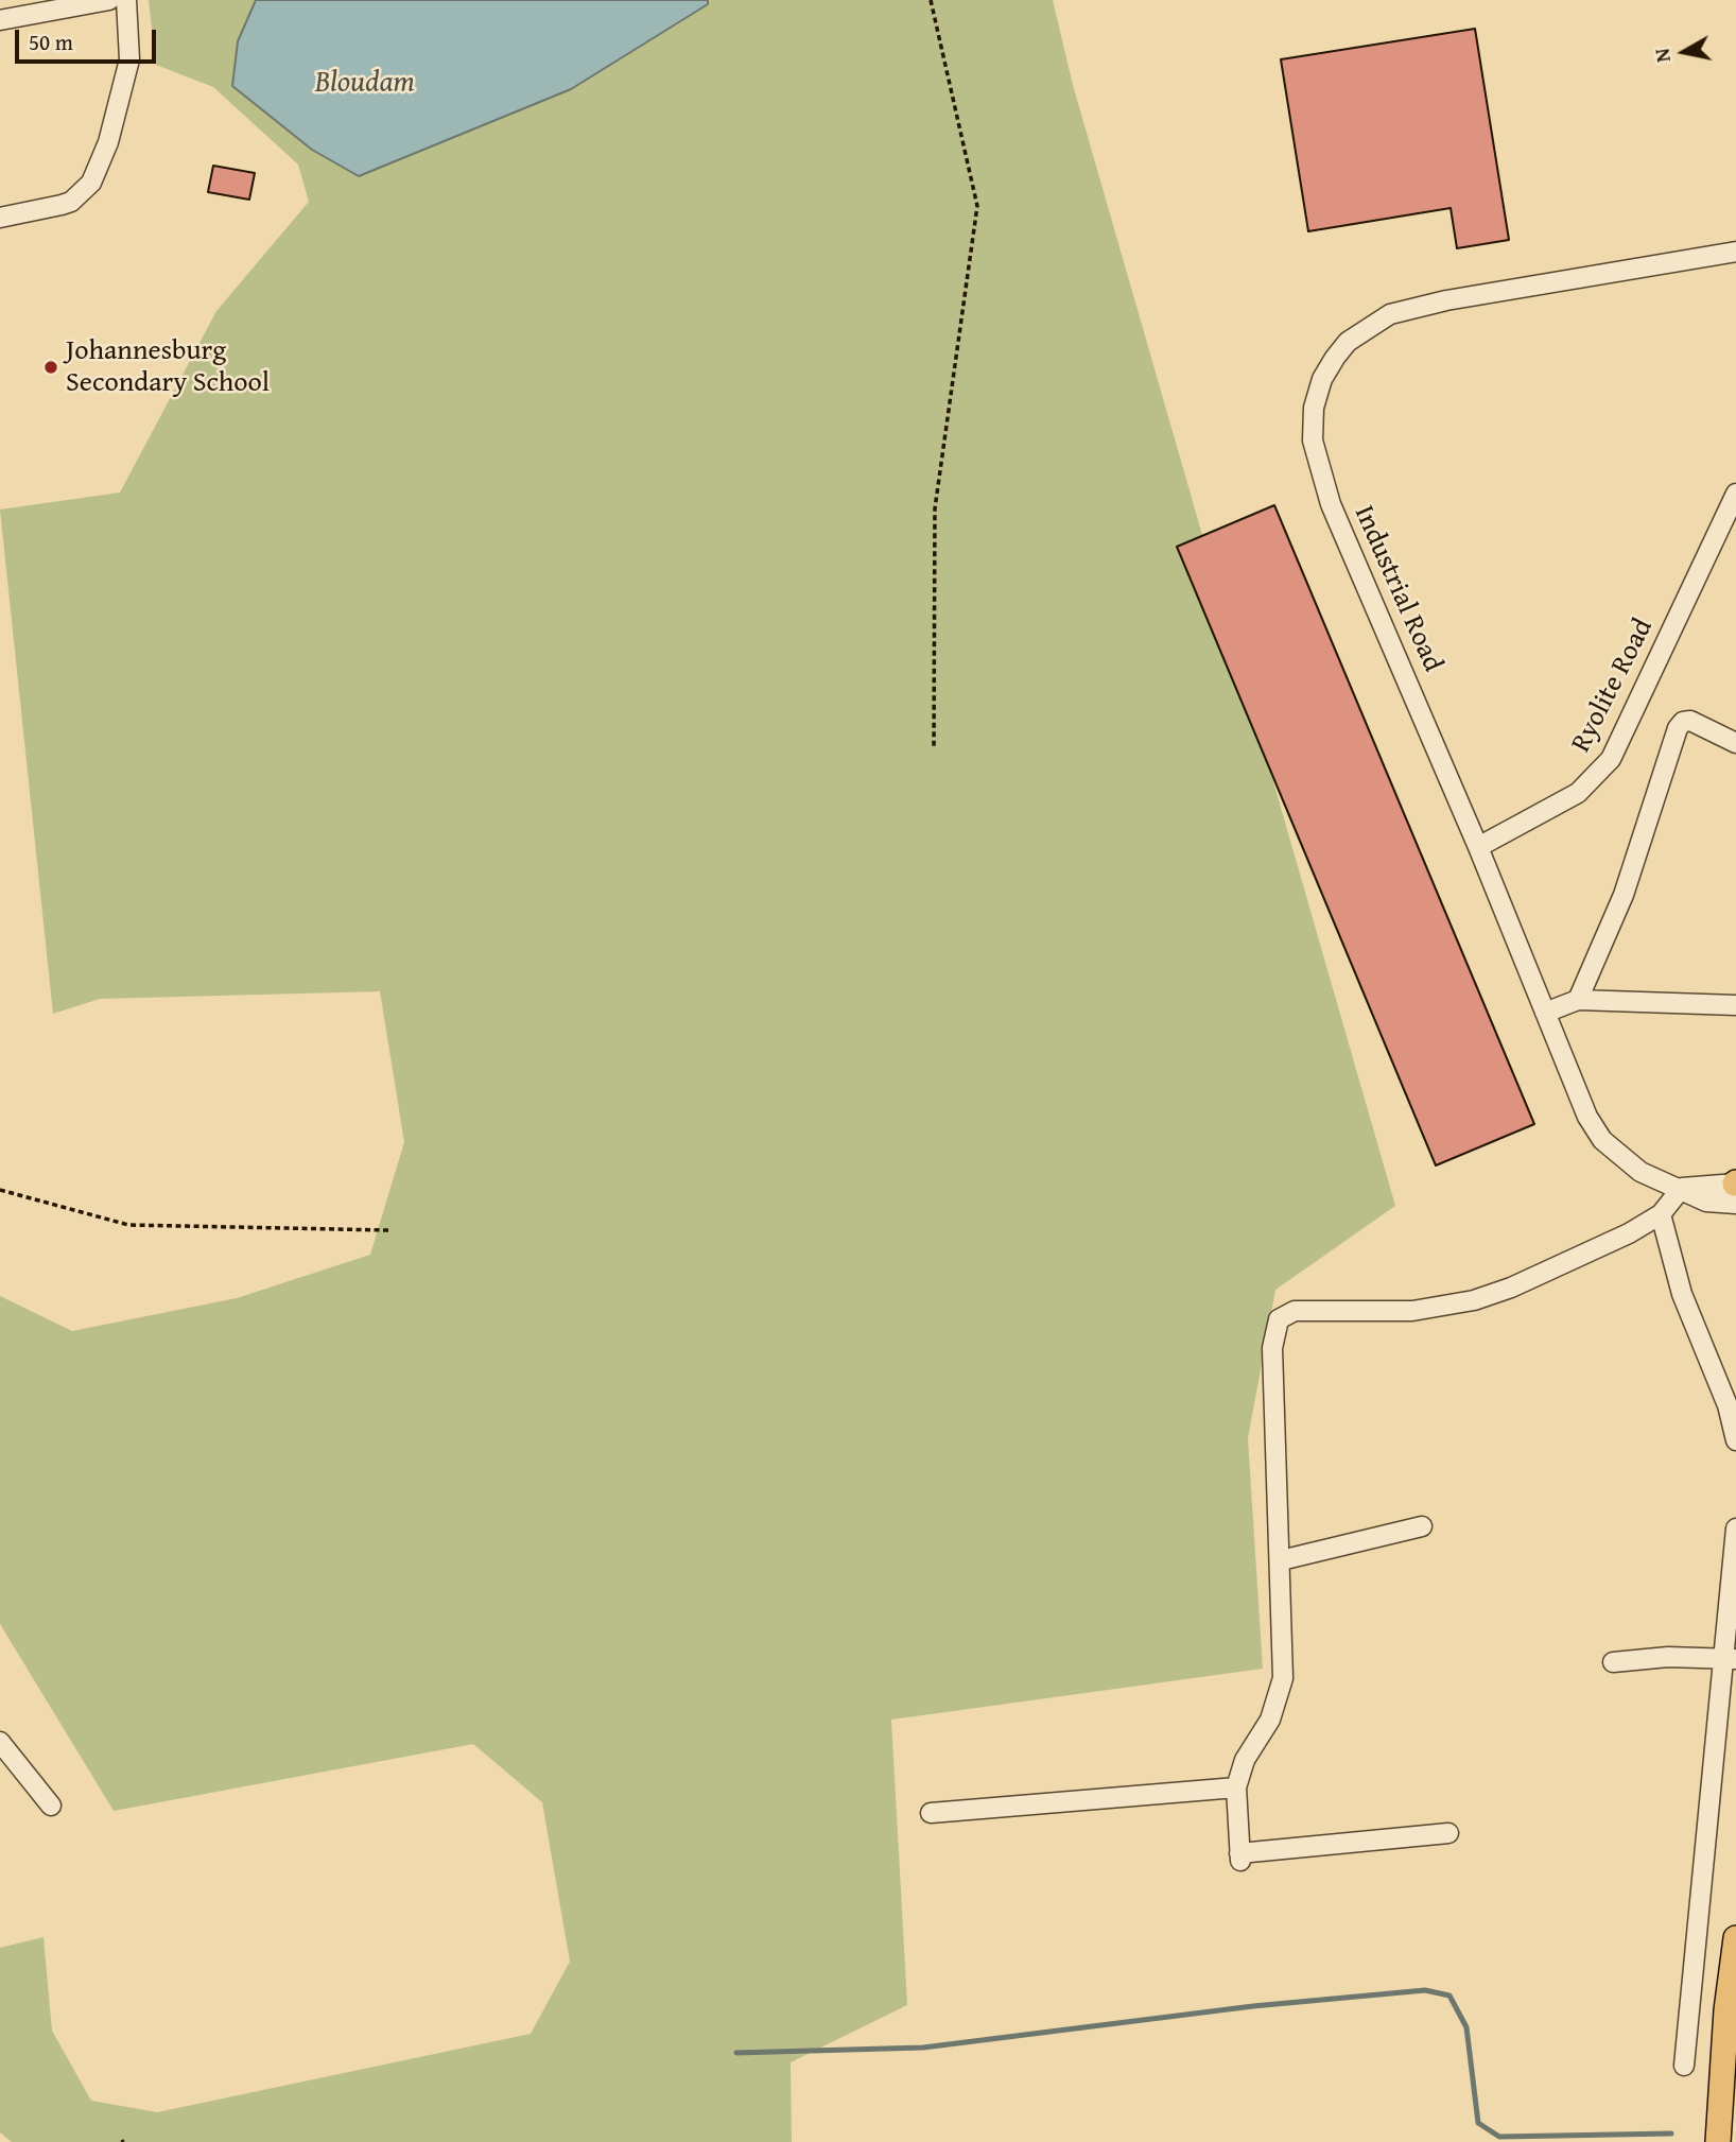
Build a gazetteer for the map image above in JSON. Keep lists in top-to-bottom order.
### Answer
{
  "streets": {
    "street": ["Industrial Road", "Ryolite Road"]
  },
  "crossings": [
    ["Industrial Road", "Ryolite Road"]
  ],
  "water": ["Bloudam"],
  "places": ["Johannesburg Secondary School"],
  "scale_bar": "50 m",
  "north": "left"
}
